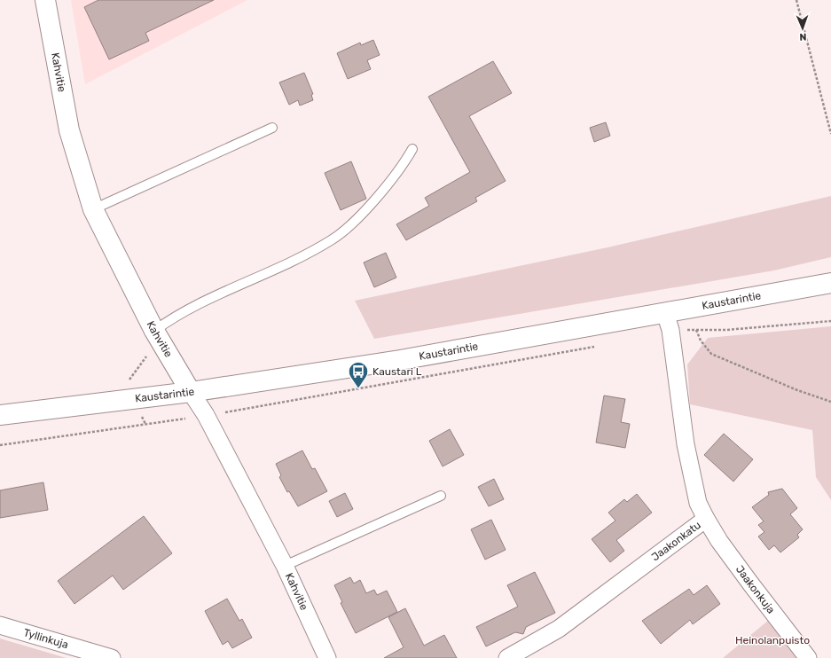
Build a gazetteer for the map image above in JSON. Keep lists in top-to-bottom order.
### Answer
{
  "streets": {
    "street": [
      "Kahvitie",
      "Kaustarintie",
      "Jaakonkatu",
      "Jaakonkuja",
      "Tyllinkuja"
    ]
  },
  "crossings": [
    ["Kahvitie", "Kaustarintie"],
    ["Kaustarintie", "Jaakonkatu"],
    ["Jaakonkatu", "Jaakonkuja"]
  ],
  "parks": ["Heinolanpuisto"],
  "places": {
    "bus stop": ["Kaustari L"]
  },
  "north": "bottom"
}
